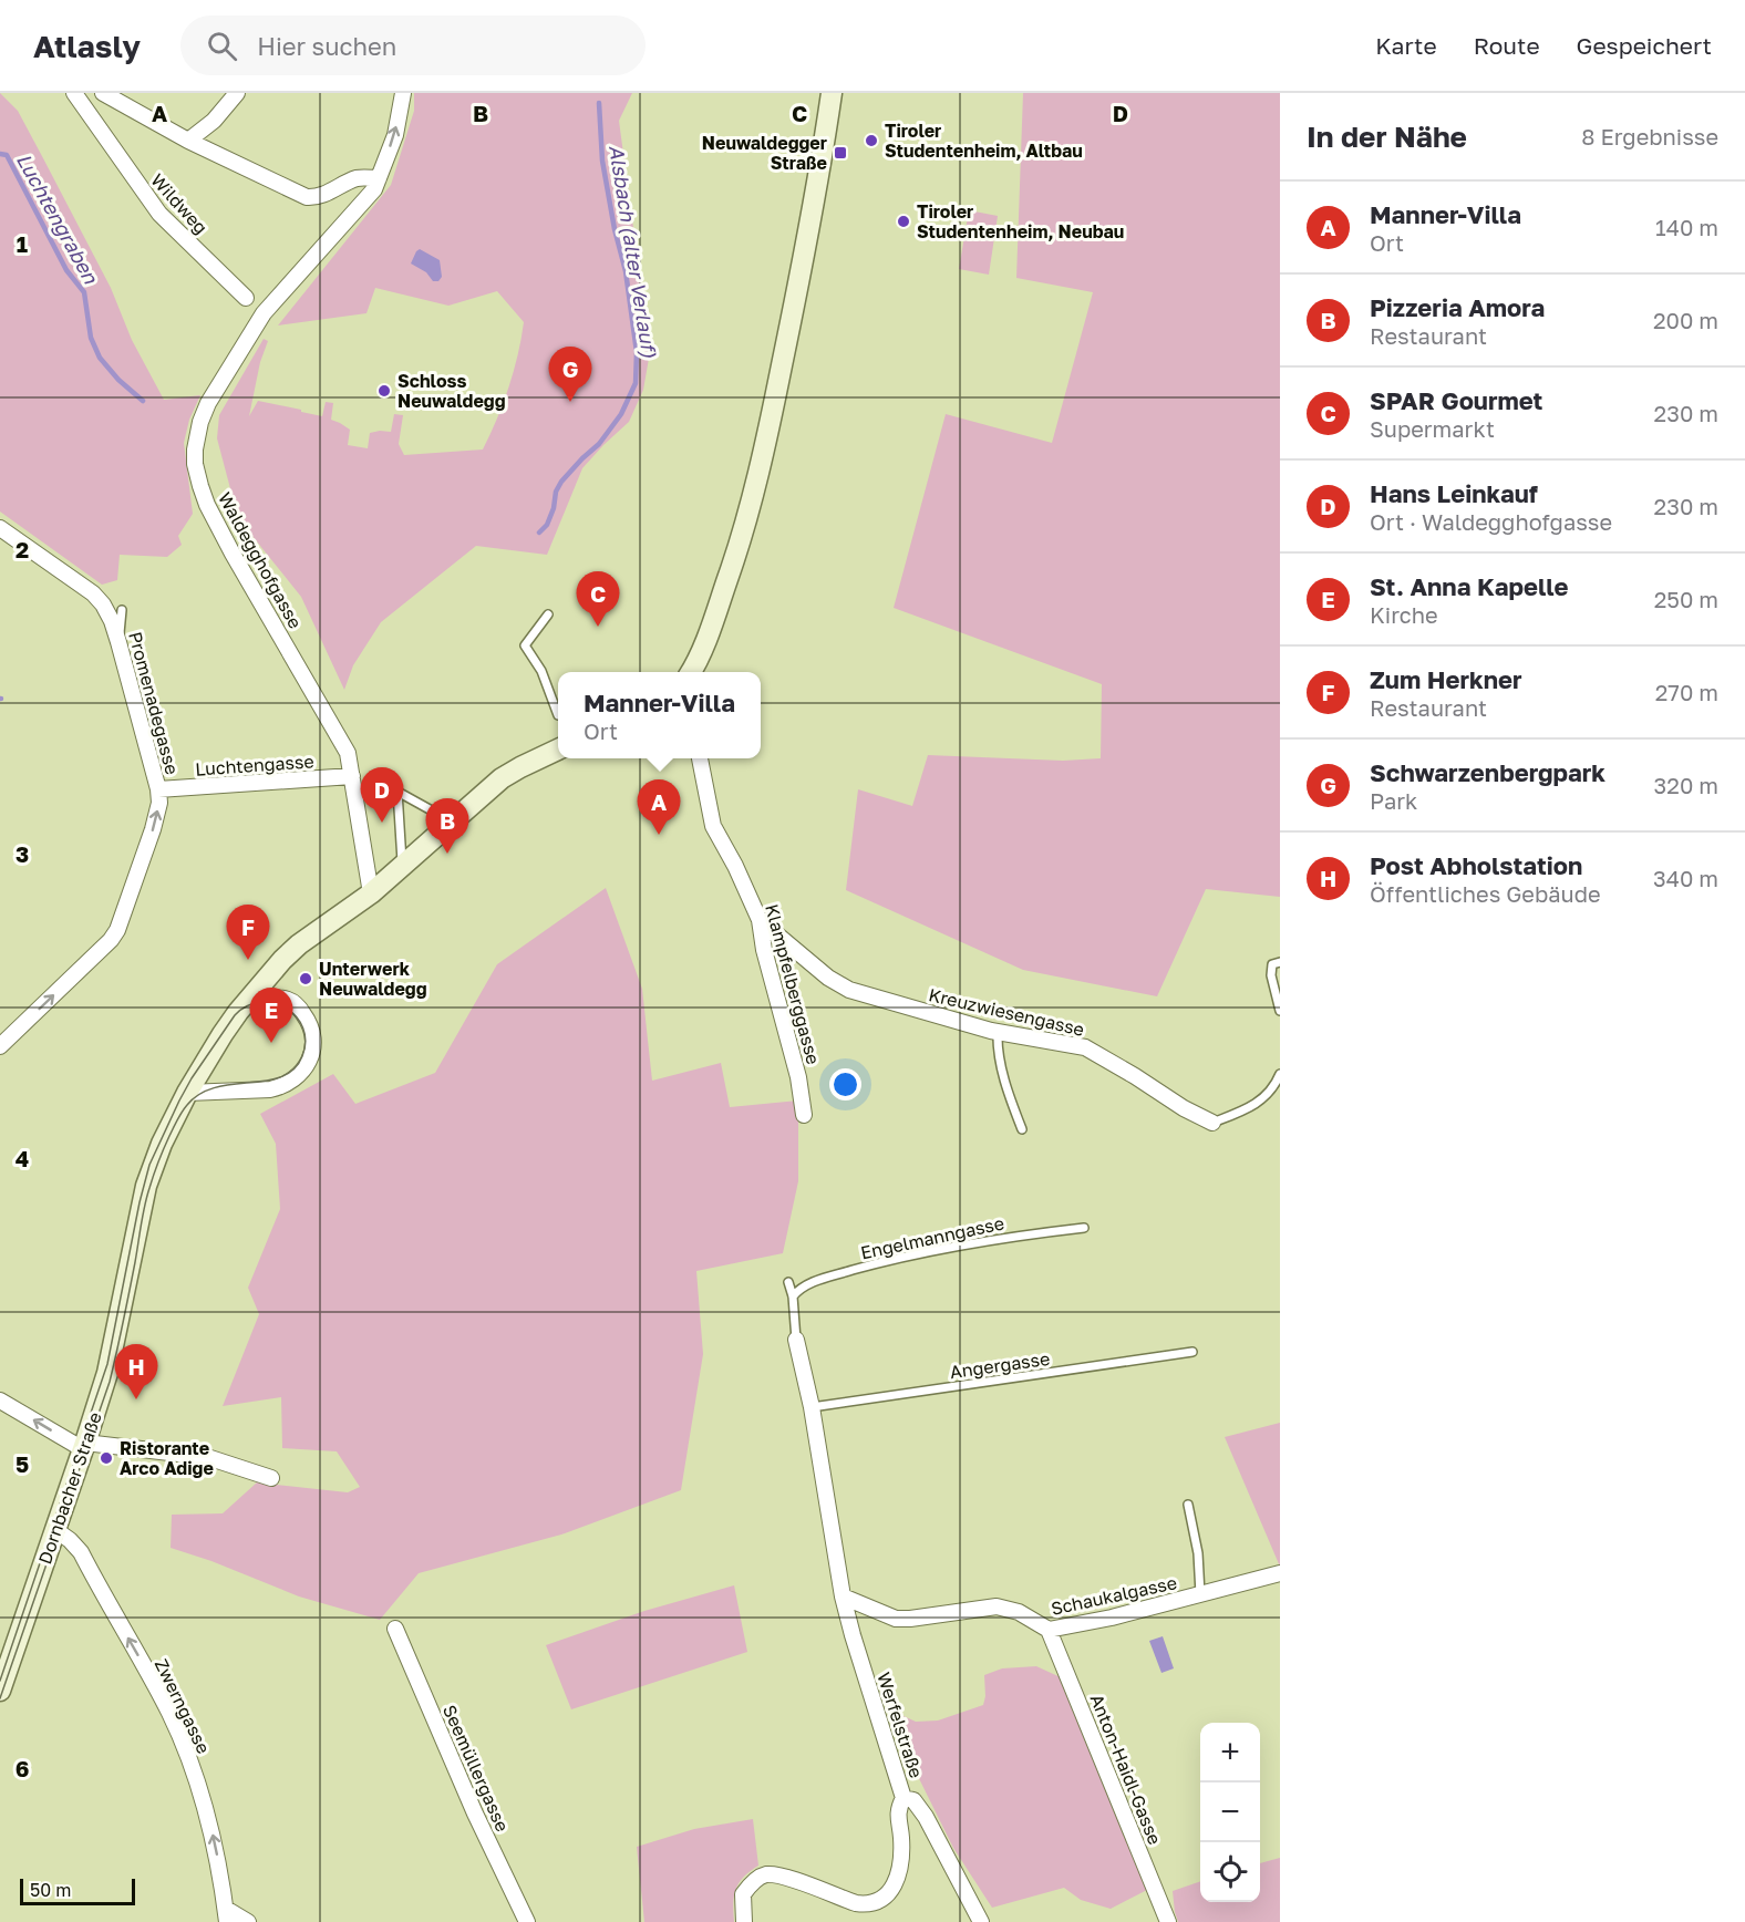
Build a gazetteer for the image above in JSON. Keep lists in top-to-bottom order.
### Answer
{
  "streets": {
    "main road": ["Dornbacher Straße"],
    "street": [
      "Wildweg",
      "Waldegghofgasse",
      "Promenadegasse",
      "Luchtengasse",
      "Klampfelberggasse",
      "Kreuzwiesengasse",
      "Schaukalgasse",
      "Zwerngasse",
      "Werfelstraße",
      "Seemüllergasse",
      "Anton-Haidl-Gasse"
    ],
    "lane": ["Engelmanngasse", "Angergasse"]
  },
  "crossings": [
    ["Waldegghofgasse", "Luchtengasse"],
    ["Waldegghofgasse", "Dornbacher Straße"],
    ["Promenadegasse", "Luchtengasse"],
    ["Klampfelberggasse", "Kreuzwiesengasse"],
    ["Dornbacher Straße", "Zwerngasse"],
    ["Schaukalgasse", "Werfelstraße"],
    ["Schaukalgasse", "Anton-Haidl-Gasse"]
  ],
  "one_way": ["Promenadegasse", "Zwerngasse"],
  "water": ["Luchtengraben", "Alsbach (alter Verlauf)"],
  "places": {
    "other": [
      "Tiroler Studentenheim, Altbau",
      "Tiroler Studentenheim, Neubau",
      "Schloss Neuwaldegg",
      "Unterwerk Neuwaldegg",
      "Ristorante Arco Adige"
    ],
    "transit": ["Neuwaldegger Straße"]
  },
  "scale_bar": "50 m",
  "page": {
    "header": "Atlasly",
    "search": "Hier suchen",
    "nav": ["Karte", "Route", "Gespeichert"],
    "heading": ["In der Nähe", "8 Ergebnisse"],
    "list": [
      {
        "mark": "A",
        "name": "Manner-Villa",
        "note": "Ort",
        "value": "140 m"
      },
      {
        "mark": "B",
        "name": "Pizzeria Amora",
        "note": "Restaurant",
        "value": "200 m"
      },
      {
        "mark": "C",
        "name": "SPAR Gourmet",
        "note": "Supermarkt",
        "value": "230 m"
      },
      {
        "mark": "D",
        "name": "Hans Leinkauf",
        "note": "Ort · Waldegghofgasse",
        "value": "230 m"
      },
      {
        "mark": "E",
        "name": "St. Anna Kapelle",
        "note": "Kirche",
        "value": "250 m"
      },
      {
        "mark": "F",
        "name": "Zum Herkner",
        "note": "Restaurant",
        "value": "270 m"
      },
      {
        "mark": "G",
        "name": "Schwarzenbergpark",
        "note": "Park",
        "value": "320 m"
      },
      {
        "mark": "H",
        "name": "Post Abholstation",
        "note": "Öffentliches Gebäude",
        "value": "340 m"
      }
    ],
    "pins": [
      "G",
      "C",
      "D",
      "A",
      "B",
      "F",
      "E",
      "H"
    ],
    "popup": ["Manner-Villa", "Ort"],
    "map_buttons": ["+", "−"],
    "scale": "50 m"
  },
  "grid": {
    "columns": [
      "A",
      "B",
      "C",
      "D"
    ],
    "rows": [
      "1",
      "2",
      "3",
      "4",
      "5",
      "6"
    ]
  }
}
